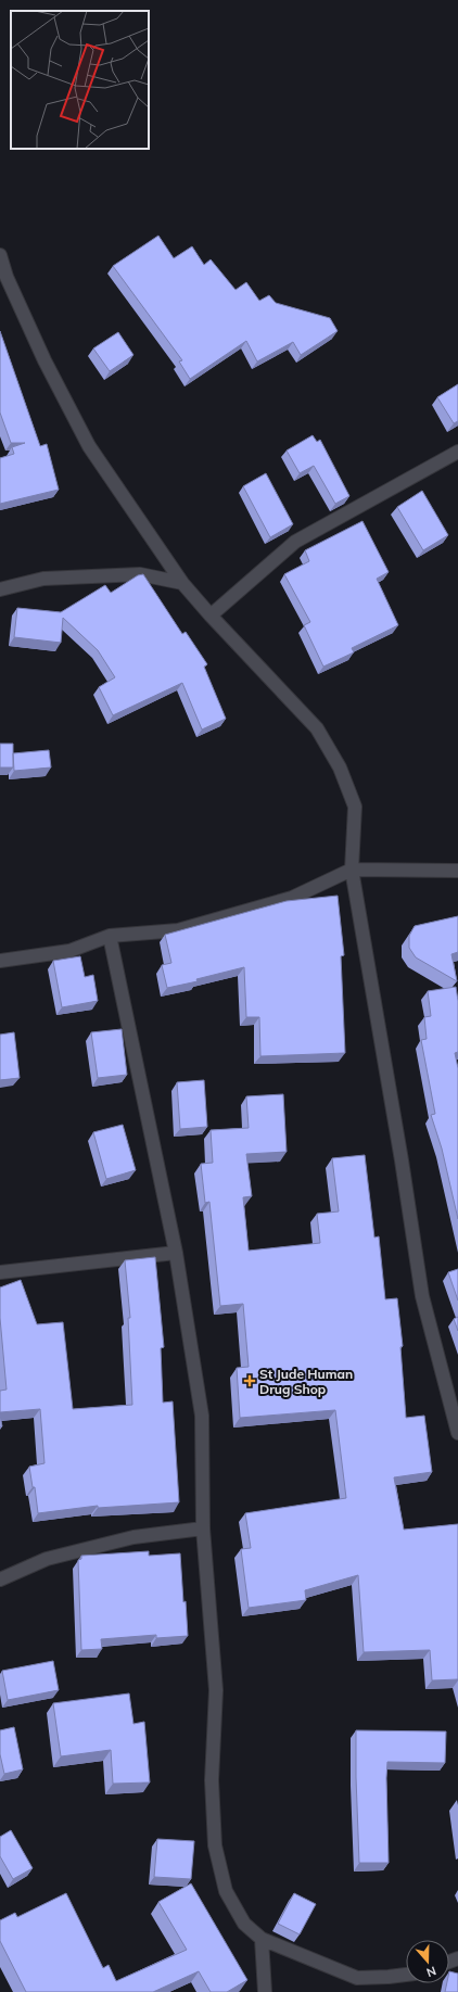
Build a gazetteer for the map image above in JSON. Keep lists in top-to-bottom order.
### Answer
{
  "places": {
    "health": ["St Jude Human Drug Shop"]
  },
  "north": "bottom"
}
